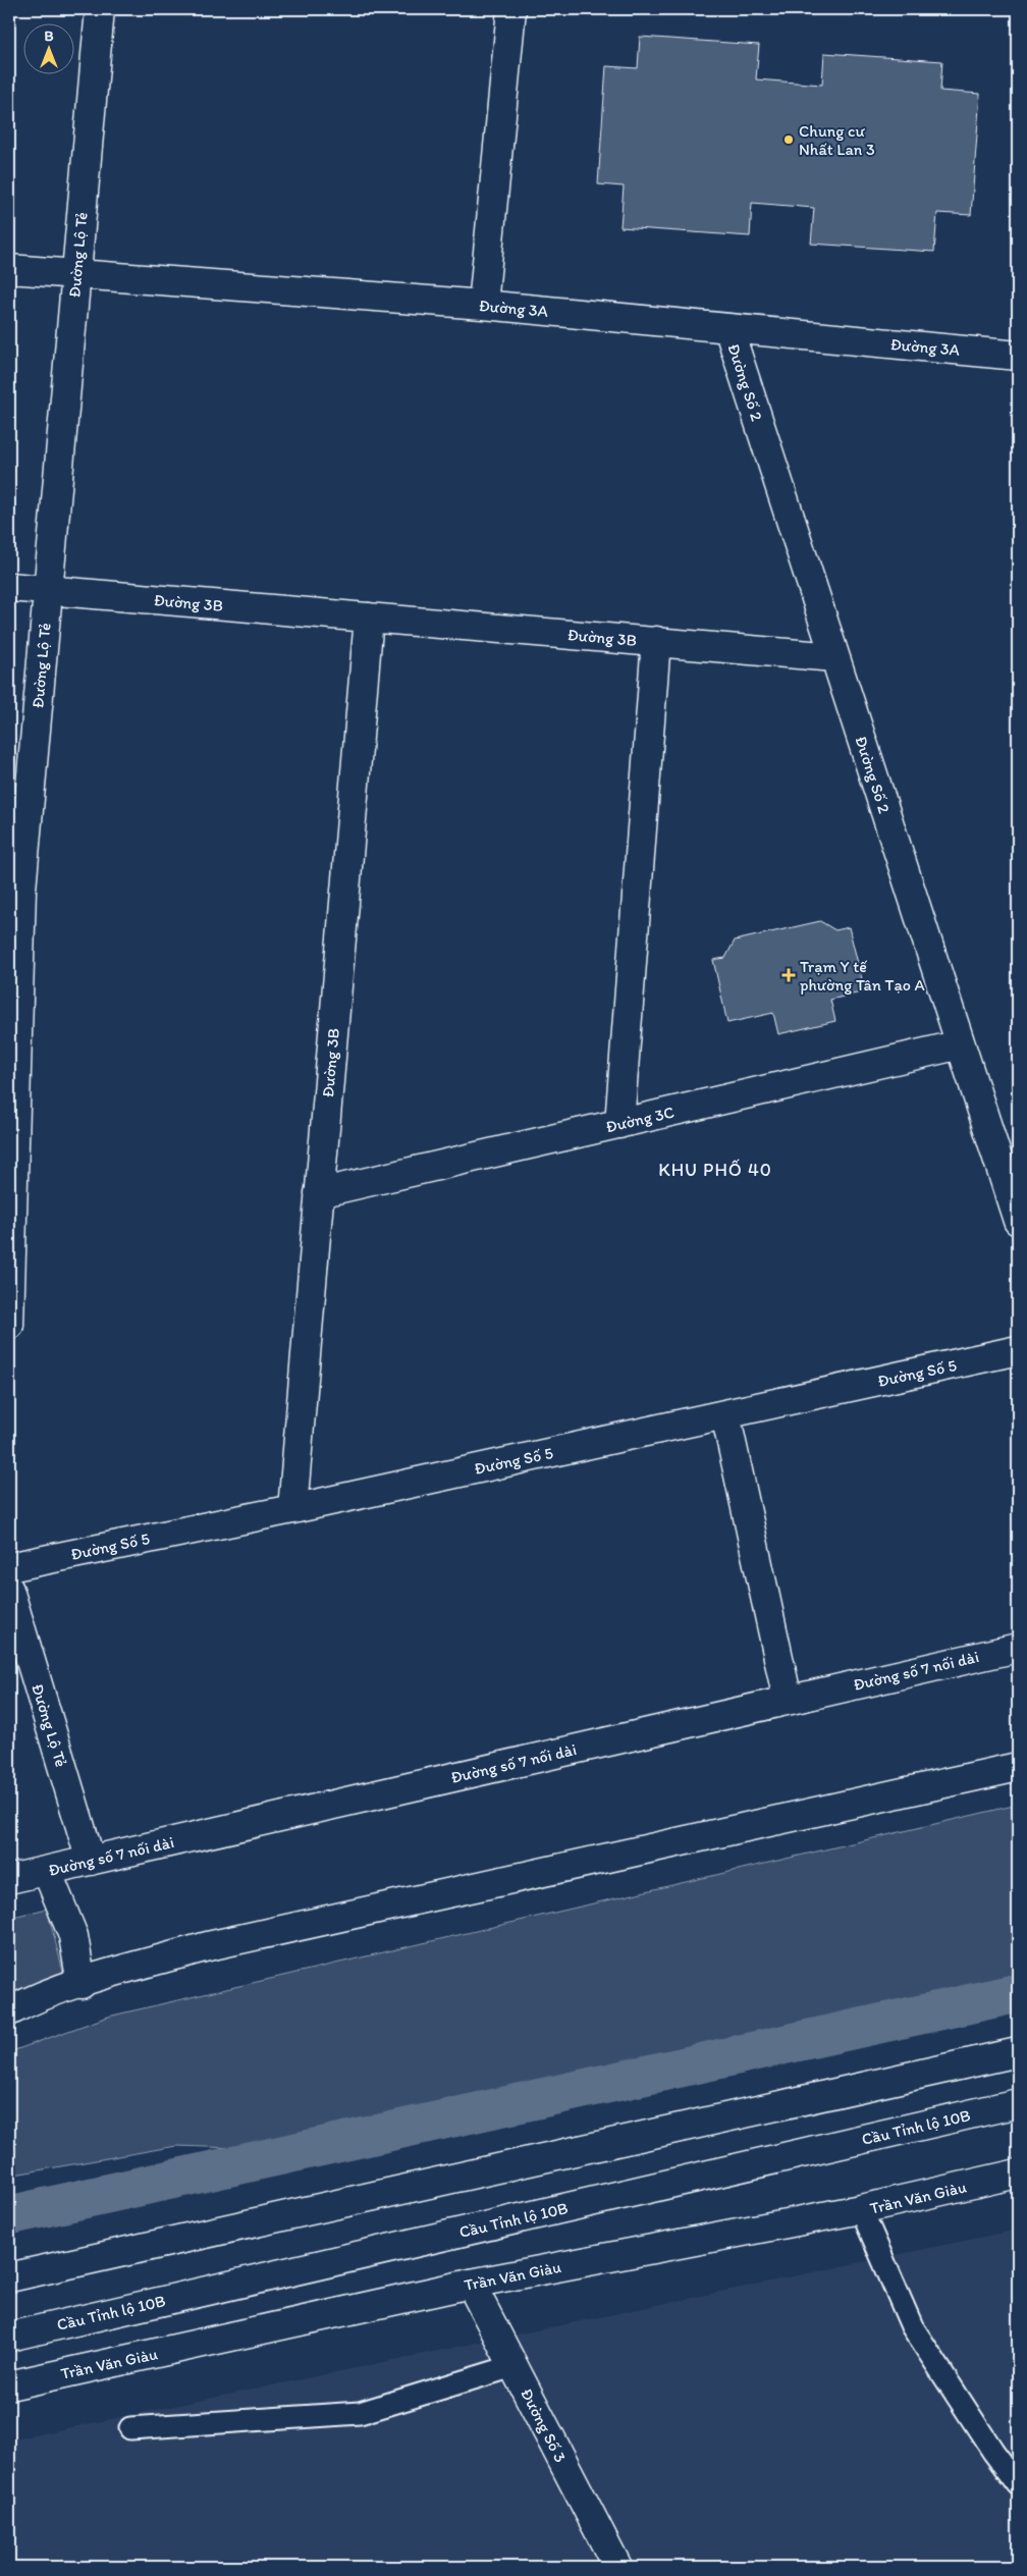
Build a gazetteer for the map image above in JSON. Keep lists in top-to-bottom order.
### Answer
{
  "streets": {
    "street": [
      "Đường Lộ Tẻ",
      "Đường 3A",
      "Đường Số 2",
      "Đường 3B",
      "Đường 3C",
      "Đường Số 5",
      "Đường số 7 nối dài",
      "Cầu Tỉnh lộ 10B",
      "Trần Văn Giàu",
      "Đường Số 3"
    ]
  },
  "crossings": [
    ["Đường Lộ Tẻ", "Đường 3A"],
    ["Đường Lộ Tẻ", "Đường 3B"],
    ["Đường Lộ Tẻ", "Đường số 7 nối dài"],
    ["Đường 3A", "Đường Số 2"],
    ["Đường Số 2", "Đường 3B"],
    ["Đường Số 2", "Đường 3C"],
    ["Đường 3B", "Đường 3C"],
    ["Đường 3B", "Đường Số 5"],
    ["Trần Văn Giàu", "Đường Số 3"]
  ],
  "districts": ["KHU PHỐ 40"],
  "places": {
    "other": ["Chung cư Nhất Lan 3"],
    "health": ["Trạm Y tế phường Tân Tạo A"]
  },
  "north": "top"
}
